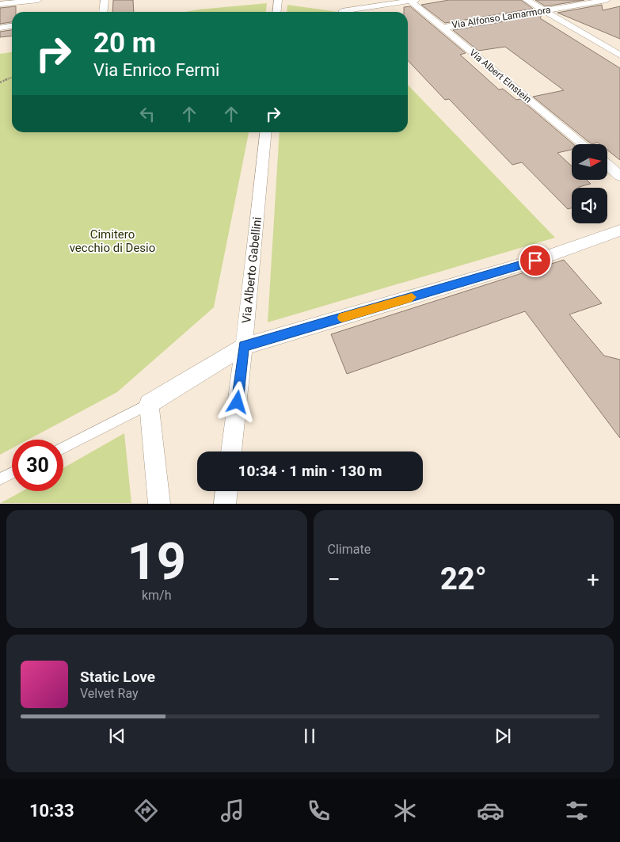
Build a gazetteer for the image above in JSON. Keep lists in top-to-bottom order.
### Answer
{
  "streets": {
    "street": ["Via Alfonso Lamarmora", "Via Albert Einstein", "Via Alberto Gabellini"]
  },
  "crossings": [
    ["Via Alfonso Lamarmora", "Via Albert Einstein"]
  ],
  "parks": ["Cimitero vecchio di Desio"],
  "north": "right",
  "page": {
    "turn": ["20 m", "Via Enrico Fermi"],
    "limit": "30",
    "trip": "10:34 · 1 min · 130 m",
    "tile": [
      ["19", "km/h"],
      "Climate"
    ],
    "heat": ["−", "22°", "+"],
    "song": ["Static Love", "Velvet Ray"],
    "tabs": "10:33"
  }
}
